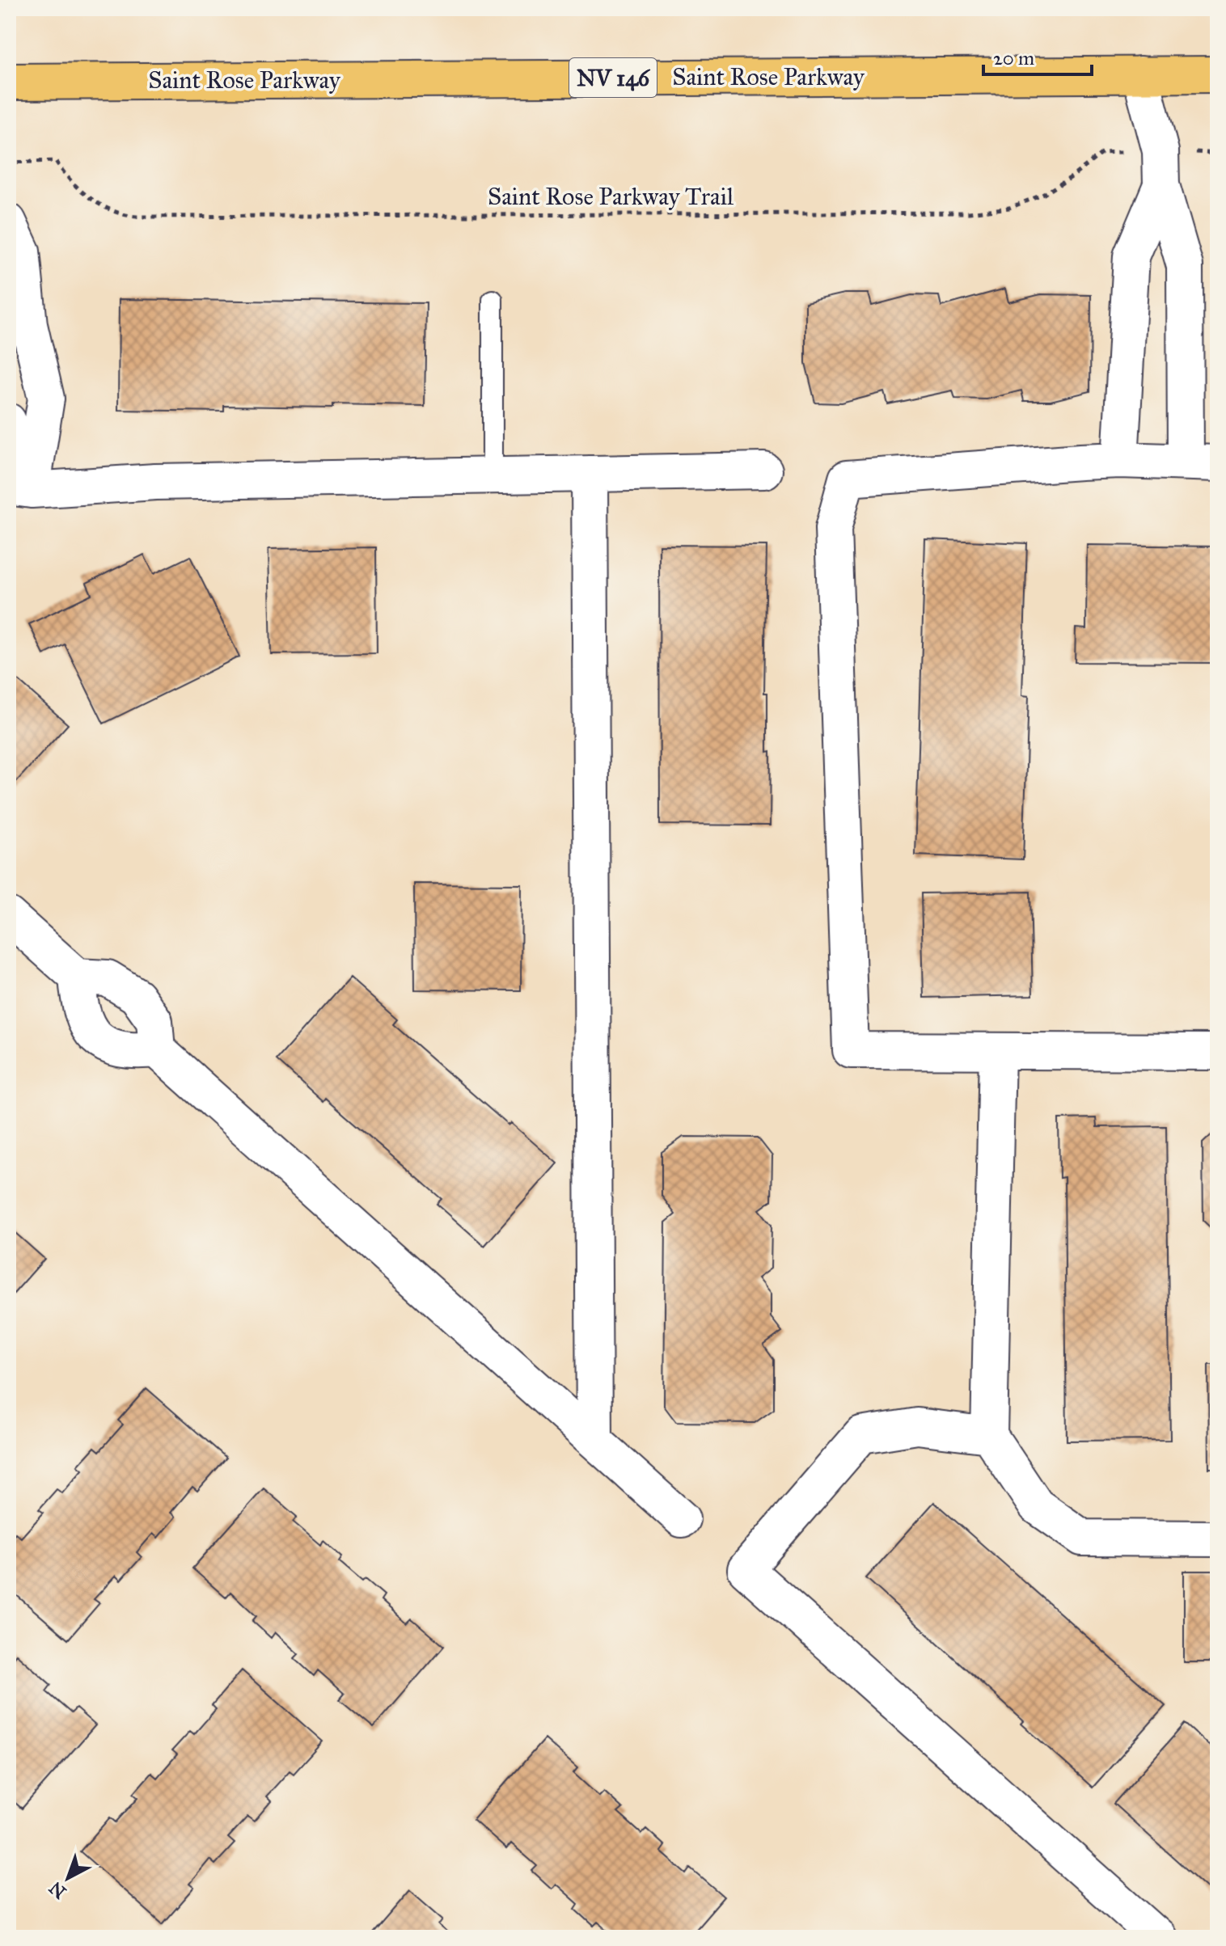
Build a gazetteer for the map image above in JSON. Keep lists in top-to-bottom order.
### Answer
{
  "streets": {
    "highway": ["Saint Rose Parkway", "NV 146"],
    "path": ["Saint Rose Parkway Trail"]
  },
  "scale_bar": "20 m",
  "north": "bottom left"
}
